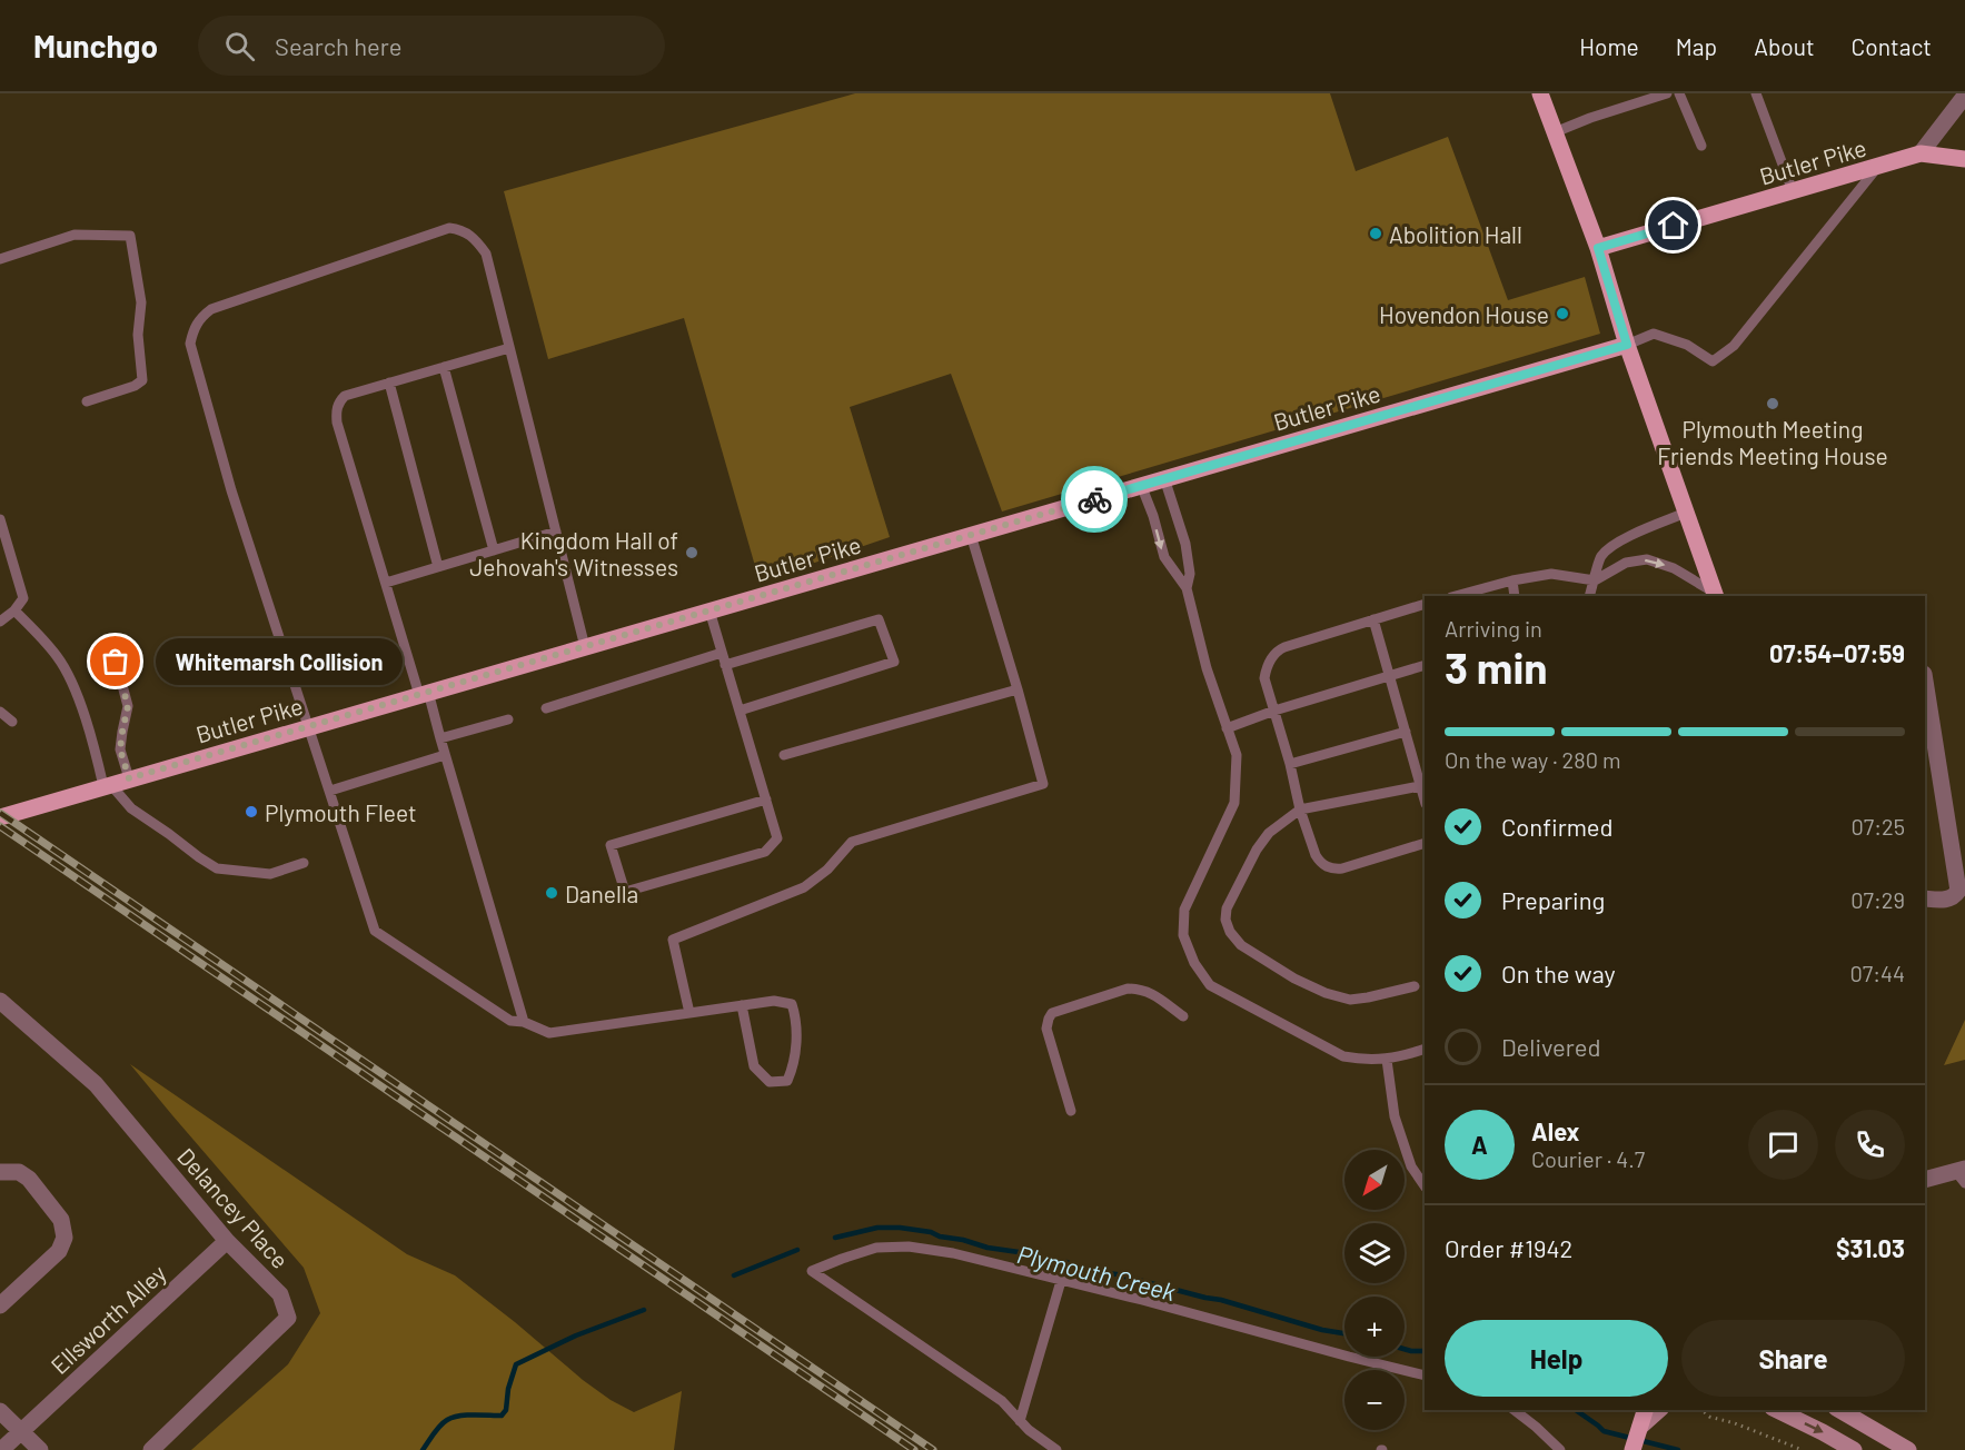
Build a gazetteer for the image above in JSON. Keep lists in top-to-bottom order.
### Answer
{
  "streets": {
    "main road": ["Butler Pike"],
    "street": ["Delancey Place", "Ellsworth Alley"]
  },
  "crossings": [
    ["Delancey Place", "Ellsworth Alley"]
  ],
  "water": ["Plymouth Creek"],
  "places": [
    "Abolition Hall",
    "Hovendon House",
    "Plymouth Meeting Friends Meeting House",
    "Kingdom Hall of Jehovah's Witnesses",
    "Whitemarsh Collision",
    "Plymouth Fleet",
    "Danella"
  ],
  "north": "bottom left",
  "page": {
    "header": "Munchgo",
    "search": "Search here",
    "nav": [
      "Home",
      "Map",
      "About",
      "Contact"
    ],
    "heading": ["3 min", "Arriving in", "07:54–07:59"],
    "panel": [
      "Alex",
      "Courier · 4.7",
      "Order #1942",
      "$31.03"
    ],
    "bubble": "Whitemarsh Collision",
    "bar": "On the way · 280 m",
    "list": [
      ["Confirmed", "07:25"],
      ["Preparing", "07:29"],
      ["On the way", "07:44"],
      "Delivered"
    ],
    "round": "A",
    "map_buttons": ["+", "−"],
    "buttons": ["Help", "Share"]
  }
}
